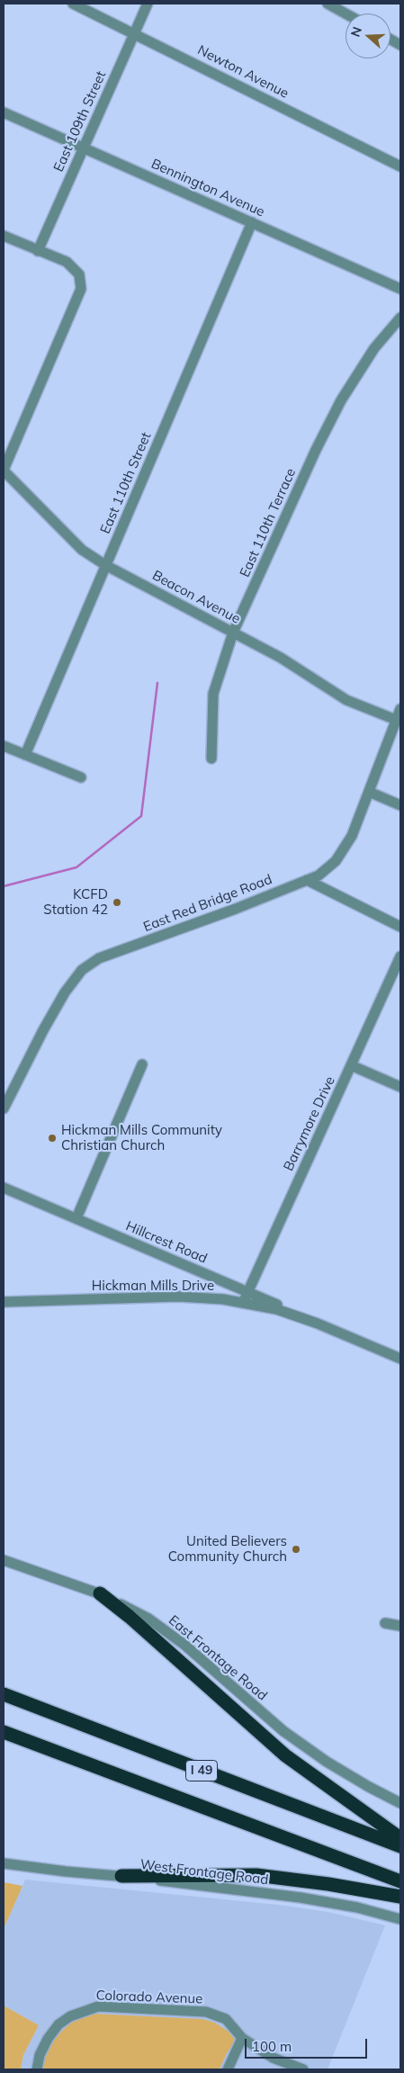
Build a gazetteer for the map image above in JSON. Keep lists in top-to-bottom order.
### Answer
{
  "streets": {
    "highway": ["I 49"],
    "street": [
      "Newton Avenue",
      "East 109th Street",
      "Bennington Avenue",
      "East 110th Street",
      "East 110th Terrace",
      "Beacon Avenue",
      "East Red Bridge Road",
      "Barrymore Drive",
      "Hillcrest Road",
      "Hickman Mills Drive",
      "East Frontage Road",
      "West Frontage Road",
      "Colorado Avenue"
    ]
  },
  "crossings": [
    ["Newton Avenue", "East 109th Street"],
    ["East 109th Street", "Bennington Avenue"],
    ["Bennington Avenue", "East 110th Street"],
    ["East 110th Street", "Beacon Avenue"],
    ["East 110th Terrace", "Beacon Avenue"],
    ["Beacon Avenue", "East Red Bridge Road"],
    ["Barrymore Drive", "Hillcrest Road"],
    ["Barrymore Drive", "Hickman Mills Drive"],
    ["Hillcrest Road", "Hickman Mills Drive"]
  ],
  "places": ["KCFD Station 42", "Hickman Mills Community Christian Church", "United Believers Community Church"],
  "scale_bar": "100 m",
  "north": "left"
}
